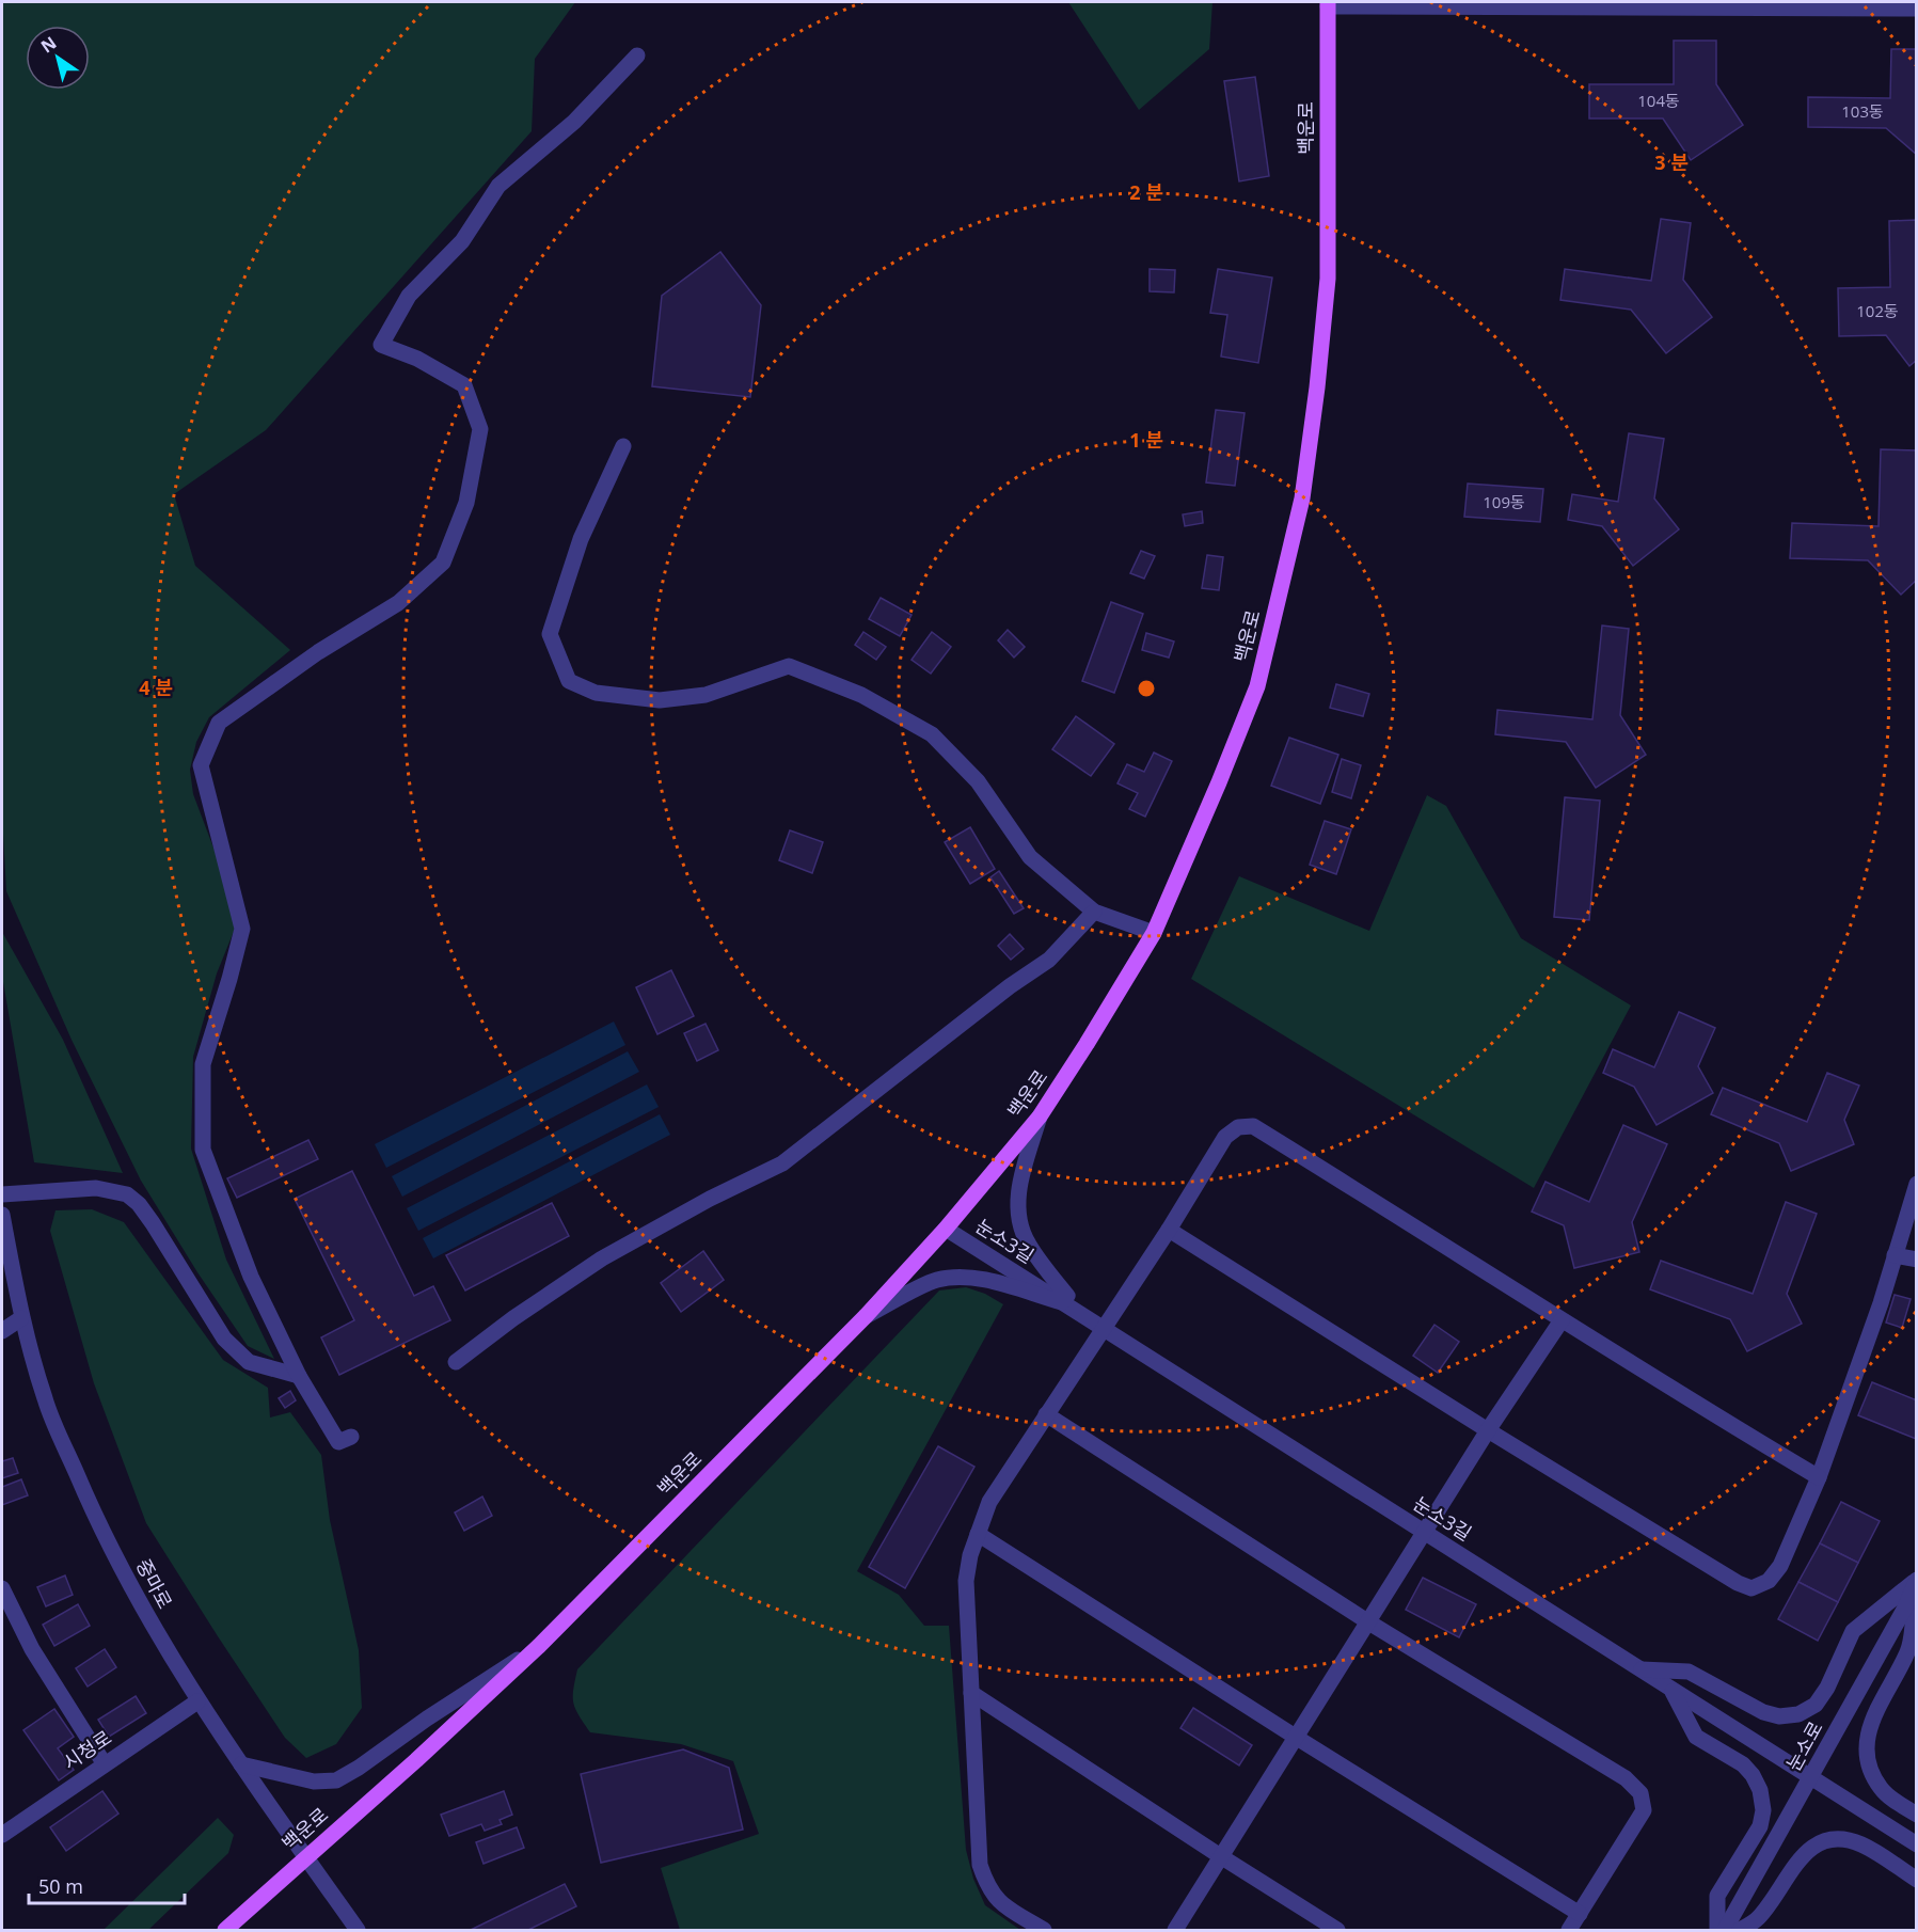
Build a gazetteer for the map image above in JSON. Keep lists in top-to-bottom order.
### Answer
{
  "streets": {
    "main road": ["백운로"],
    "street": [
      "눈소3길",
      "중마로",
      "눈소로",
      "시청로"
    ]
  },
  "crossings": [
    ["백운로", "눈소3길"],
    ["백운로", "중마로"],
    ["눈소3길", "눈소로"],
    ["중마로", "시청로"]
  ],
  "house_numbers": [
    "104동",
    "103동",
    "102동",
    "109동"
  ],
  "scale_bar": "50 m",
  "north": "top left",
  "rings": [
    "3 분",
    "2 분",
    "1 분",
    "4 분"
  ]
}
